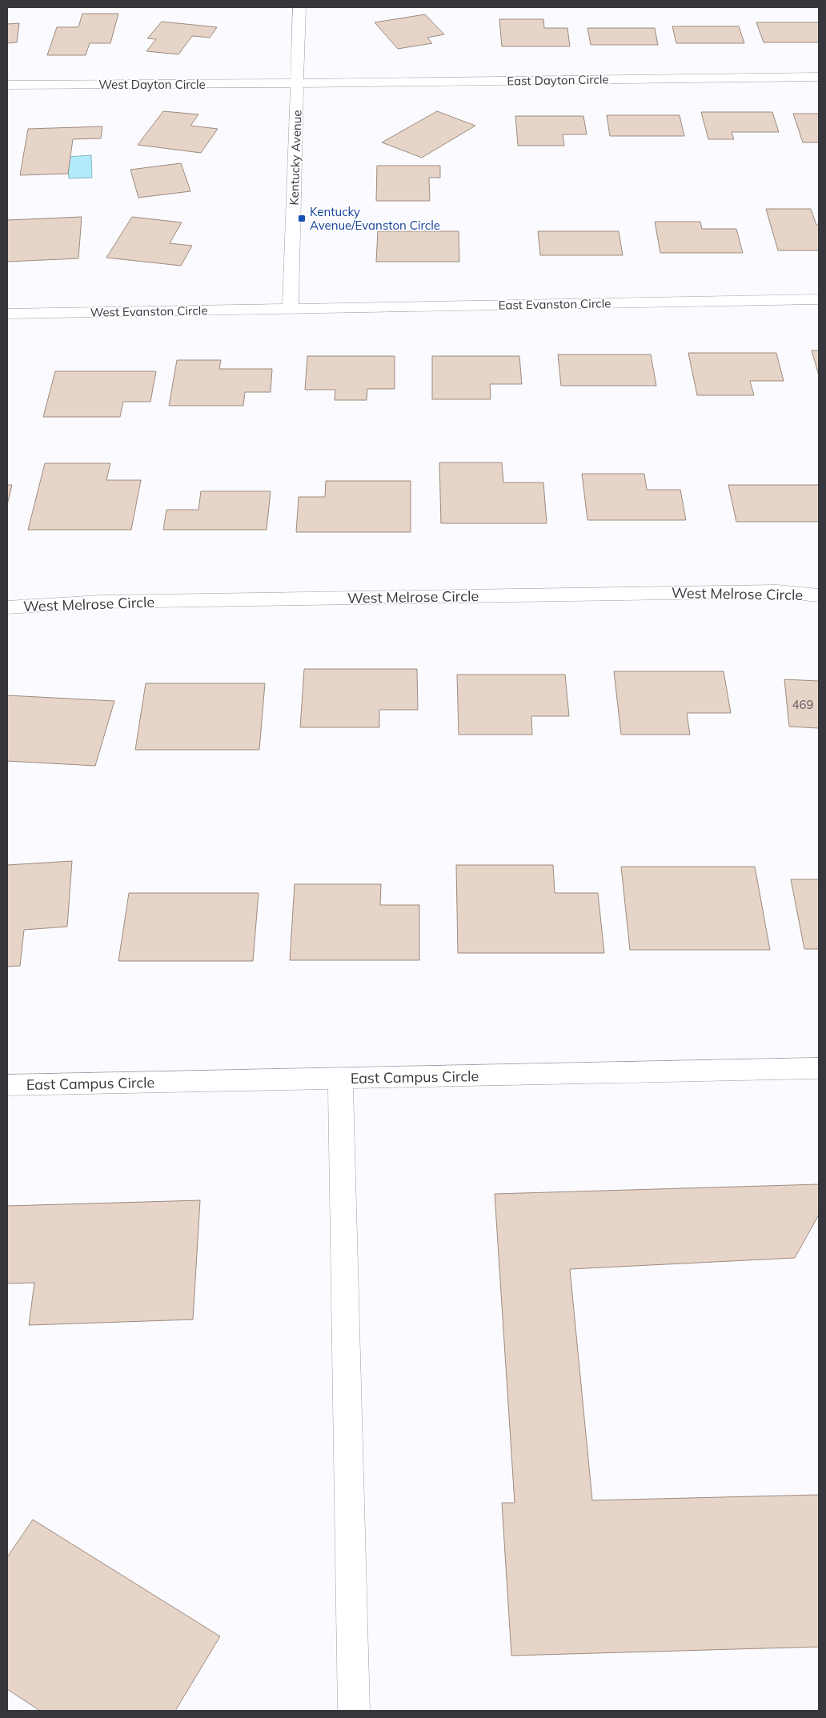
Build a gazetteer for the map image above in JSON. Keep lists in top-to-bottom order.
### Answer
{
  "streets": {
    "street": [
      "East Dayton Circle",
      "West Dayton Circle",
      "Kentucky Avenue",
      "East Evanston Circle",
      "West Evanston Circle",
      "West Melrose Circle",
      "East Campus Circle"
    ]
  },
  "crossings": [
    ["East Dayton Circle", "West Dayton Circle"],
    ["East Dayton Circle", "Kentucky Avenue"],
    ["West Dayton Circle", "Kentucky Avenue"],
    ["Kentucky Avenue", "East Evanston Circle"],
    ["Kentucky Avenue", "West Evanston Circle"],
    ["East Evanston Circle", "West Evanston Circle"]
  ],
  "places": {
    "transit": ["Kentucky Avenue/Evanston Circle"]
  },
  "house_numbers": ["469"]
}
